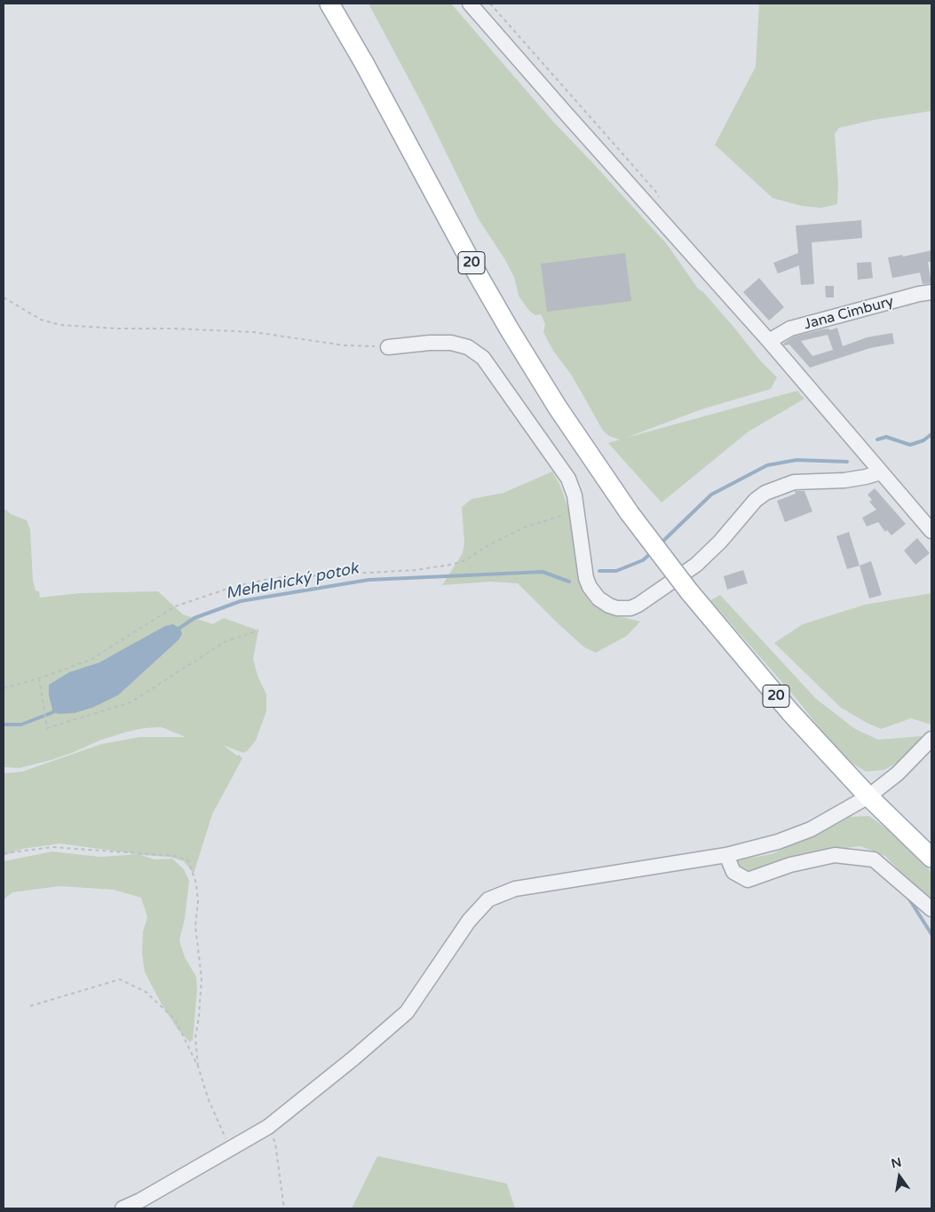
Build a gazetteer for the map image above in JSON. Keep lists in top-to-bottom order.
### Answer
{
  "streets": {
    "main road": ["20"],
    "street": ["Jana Cimbury"]
  },
  "water": ["Mehelnický potok"],
  "north": "top"
}
